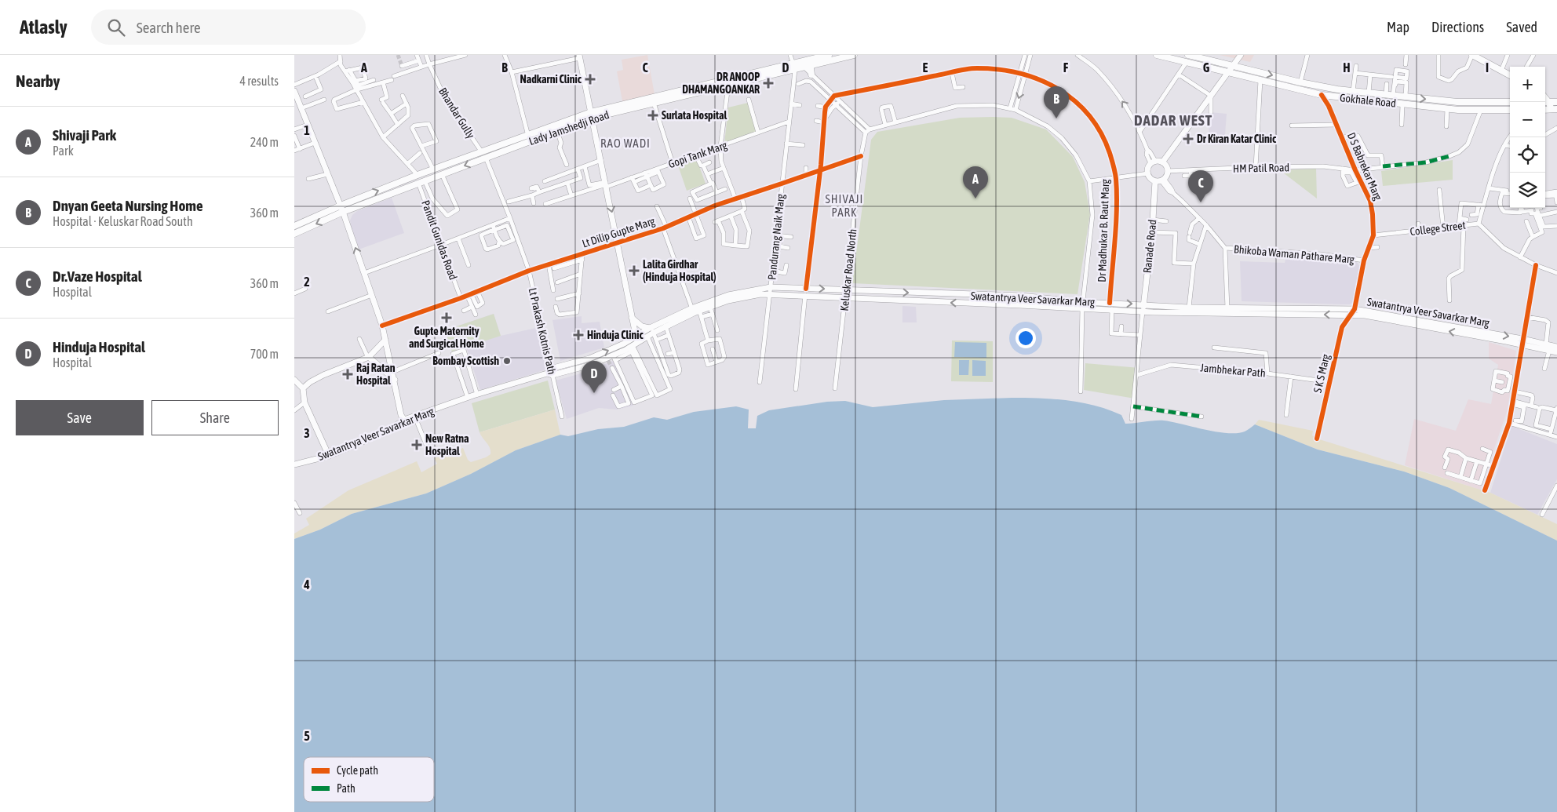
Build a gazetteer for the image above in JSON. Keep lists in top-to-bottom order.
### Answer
{
  "streets": {
    "main road": [
      "Gokhale Road",
      "Lady Jamshedji Road",
      "D S Babrekar Marg",
      "Ranade Road",
      "Swatantrya Veer Savarkar Marg"
    ],
    "street": [
      "Bhandar Gully",
      "Gopi Tank Marg",
      "HM Patil Road",
      "College Street",
      "Dr Madhukar B. Raut Marg",
      "Lt Dilip Gupte Marg",
      "Pandurang Naik Marg",
      "Pandit Gunidas Road",
      "Bhikoba Waman Pathare Marg",
      "Keluskar Road North",
      "Lt Prakash Kotnis Path",
      "Jambhekar Path",
      "S K S Marg"
    ]
  },
  "crossings": [
    ["Gokhale Road", "D S Babrekar Marg"],
    ["Gokhale Road", "HM Patil Road"],
    ["Bhandar Gully", "Lady Jamshedji Road"],
    ["Bhandar Gully", "Lt Prakash Kotnis Path"],
    ["Lady Jamshedji Road", "Pandurang Naik Marg"],
    ["Lady Jamshedji Road", "Pandit Gunidas Road"],
    ["Lady Jamshedji Road", "Lt Prakash Kotnis Path"],
    ["Gopi Tank Marg", "Pandurang Naik Marg"],
    ["D S Babrekar Marg", "HM Patil Road"],
    ["D S Babrekar Marg", "College Street"],
    ["D S Babrekar Marg", "Bhikoba Waman Pathare Marg"],
    ["D S Babrekar Marg", "Swatantrya Veer Savarkar Marg"],
    ["D S Babrekar Marg", "S K S Marg"],
    ["HM Patil Road", "Ranade Road"],
    ["Dr Madhukar B. Raut Marg", "Swatantrya Veer Savarkar Marg"],
    ["Lt Dilip Gupte Marg", "Pandurang Naik Marg"],
    ["Lt Dilip Gupte Marg", "Pandit Gunidas Road"],
    ["Lt Dilip Gupte Marg", "Keluskar Road North"],
    ["Lt Dilip Gupte Marg", "Lt Prakash Kotnis Path"],
    ["Pandurang Naik Marg", "Swatantrya Veer Savarkar Marg"],
    ["Ranade Road", "Swatantrya Veer Savarkar Marg"],
    ["Keluskar Road North", "Swatantrya Veer Savarkar Marg"],
    ["Swatantrya Veer Savarkar Marg", "Lt Prakash Kotnis Path"],
    ["Swatantrya Veer Savarkar Marg", "S K S Marg"],
    ["Jambhekar Path", "S K S Marg"]
  ],
  "districts": ["DADAR WEST", "RAO WADI", "SHIVAJI PARK"],
  "places": {
    "health": [
      "Nadkarni Clinic",
      "DR ANOOP DHAMANGOANKAR",
      "Surlata Hospital",
      "Dr Kiran Katar Clinic",
      "Lalita Girdhar (Hinduja Hospital)",
      "Gupte Maternity and Surgical Home",
      "Hinduja Clinic",
      "Raj Ratan Hospital",
      "New Ratna Hospital"
    ],
    "other": ["Bombay Scottish"]
  },
  "legend": ["Cycle path", "Path"],
  "page": {
    "header": "Atlasly",
    "search": "Search here",
    "nav": ["Map", "Directions", "Saved"],
    "heading": ["Nearby", "4 results"],
    "map_buttons": ["+", "−"],
    "pins": [
      "B",
      "A",
      "C",
      "D"
    ],
    "list": [
      {
        "mark": "A",
        "name": "Shivaji Park",
        "note": "Park",
        "value": "240 m"
      },
      {
        "mark": "B",
        "name": "Dnyan Geeta Nursing Home",
        "note": "Hospital · Keluskar Road South",
        "value": "360 m"
      },
      {
        "mark": "C",
        "name": "Dr.Vaze Hospital",
        "note": "Hospital",
        "value": "360 m"
      },
      {
        "mark": "D",
        "name": "Hinduja Hospital",
        "note": "Hospital",
        "value": "700 m"
      }
    ],
    "buttons": ["Save", "Share"]
  },
  "grid": {
    "columns": [
      "A",
      "B",
      "C",
      "D",
      "E",
      "F",
      "G",
      "H",
      "I"
    ],
    "rows": [
      "1",
      "2",
      "3",
      "4",
      "5"
    ]
  }
}
